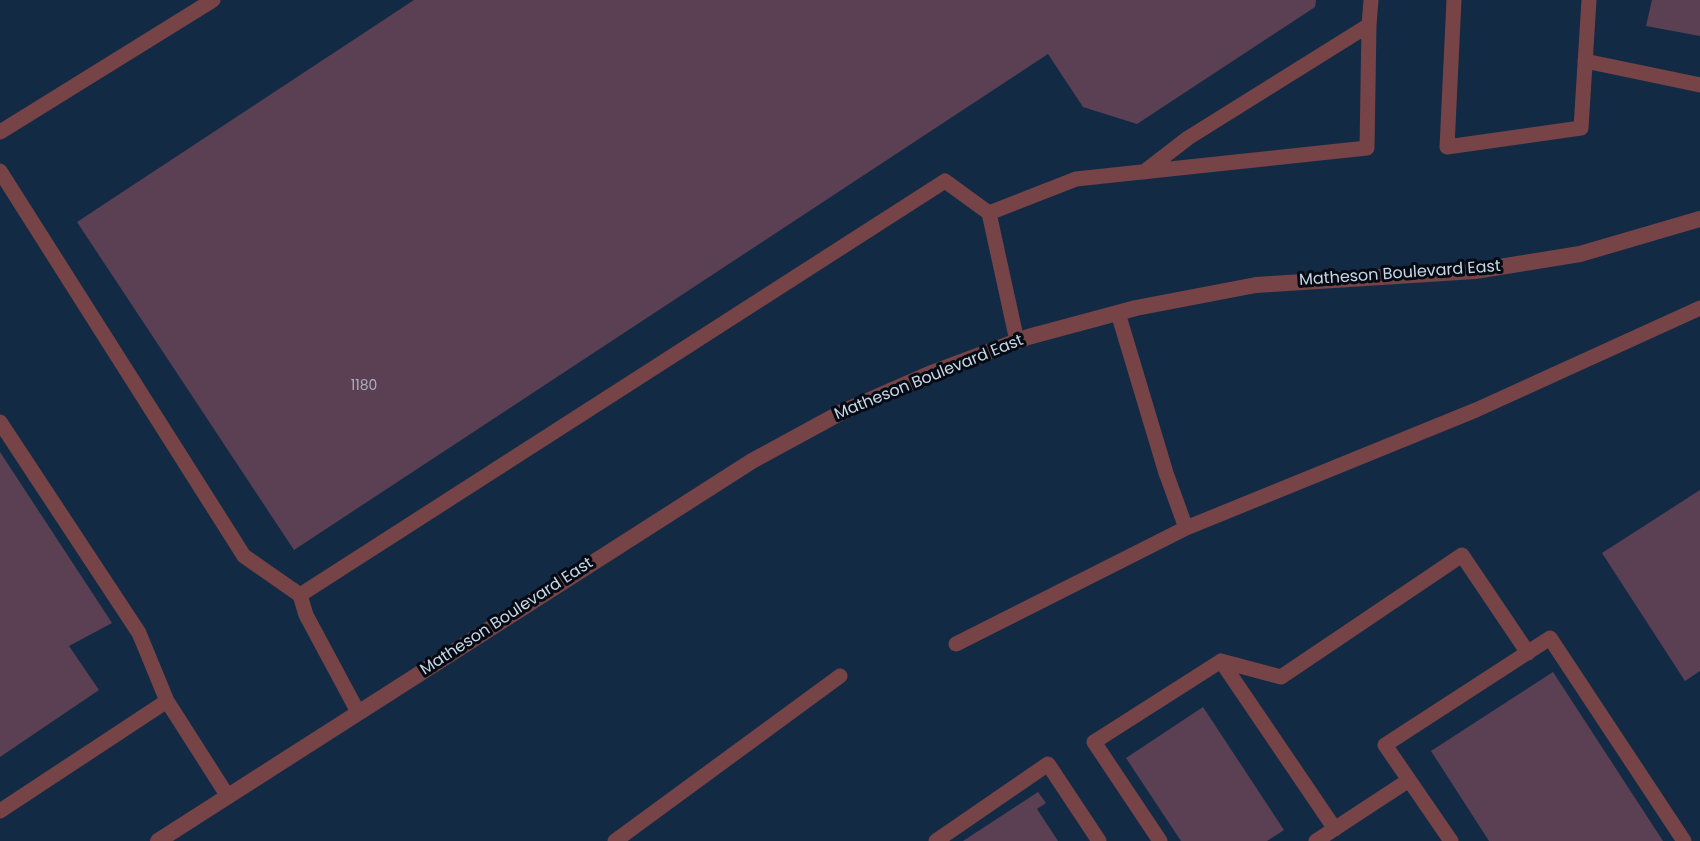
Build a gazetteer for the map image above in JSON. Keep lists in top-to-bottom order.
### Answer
{
  "streets": {
    "street": ["Matheson Boulevard East"]
  },
  "house_numbers": ["1180"]
}
